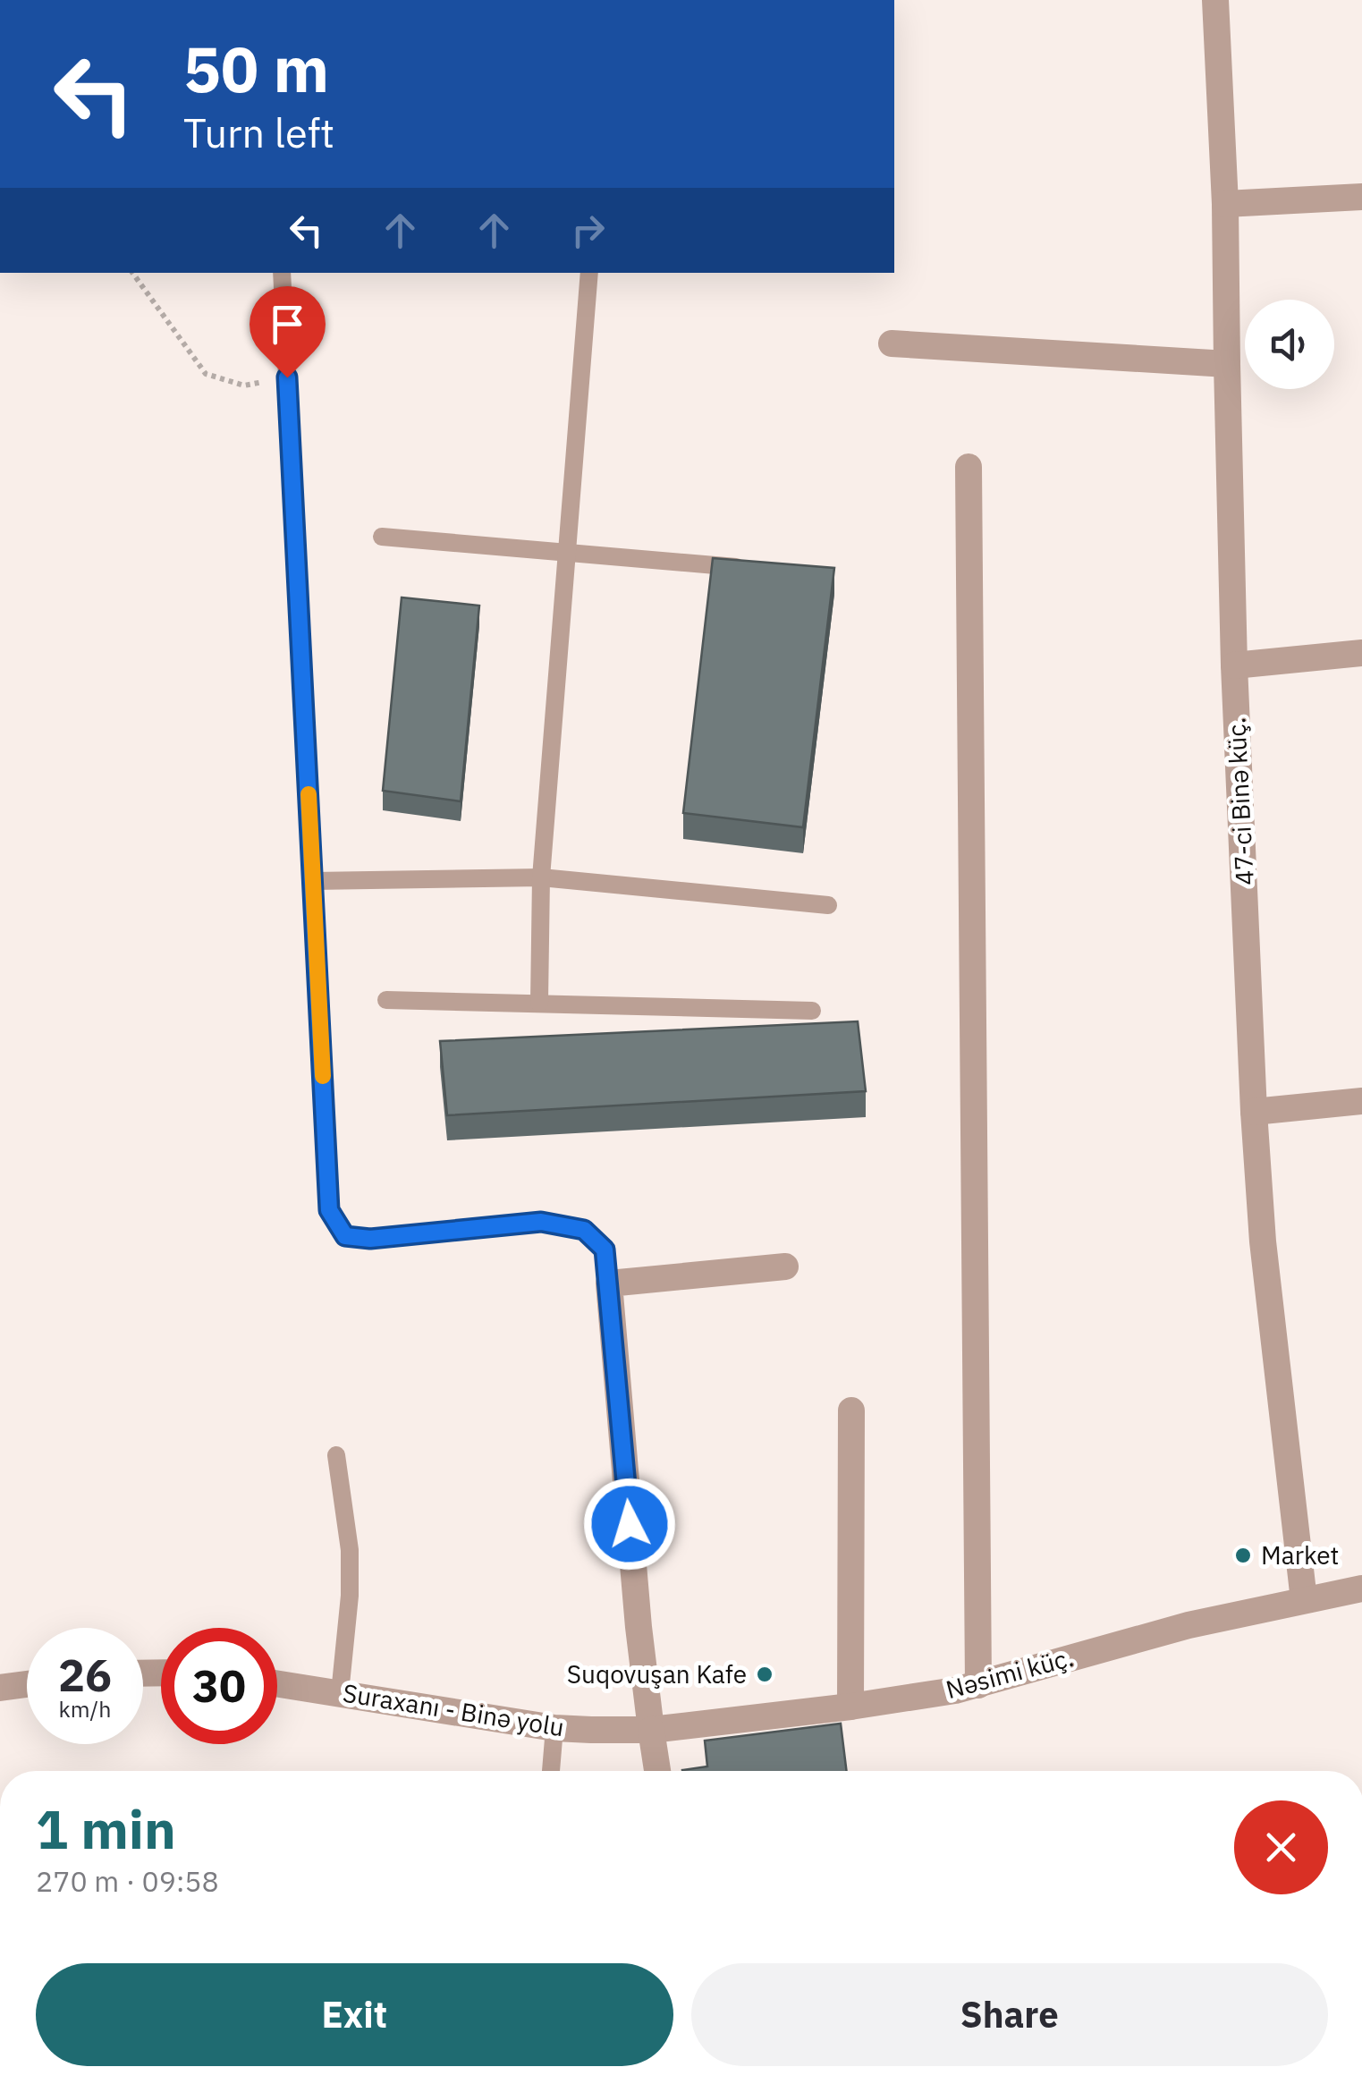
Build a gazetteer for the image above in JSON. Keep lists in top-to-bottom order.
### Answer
{
  "streets": {
    "street": ["47-ci Binə küç.", "Nəsimi küç.", "Suraxanı - Binə yolu"]
  },
  "crossings": [
    ["47-ci Binə küç.", "Nəsimi küç."],
    ["Nəsimi küç.", "Suraxanı - Binə yolu"]
  ],
  "places": ["Market", "Suqovuşan Kafe"],
  "page": {
    "turn": ["50 m", "Turn left"],
    "speed": "26 km/h",
    "limit": "30",
    "heading": ["1 min", "270 m · 09:58"],
    "buttons": ["Exit", "Share"]
  }
}
